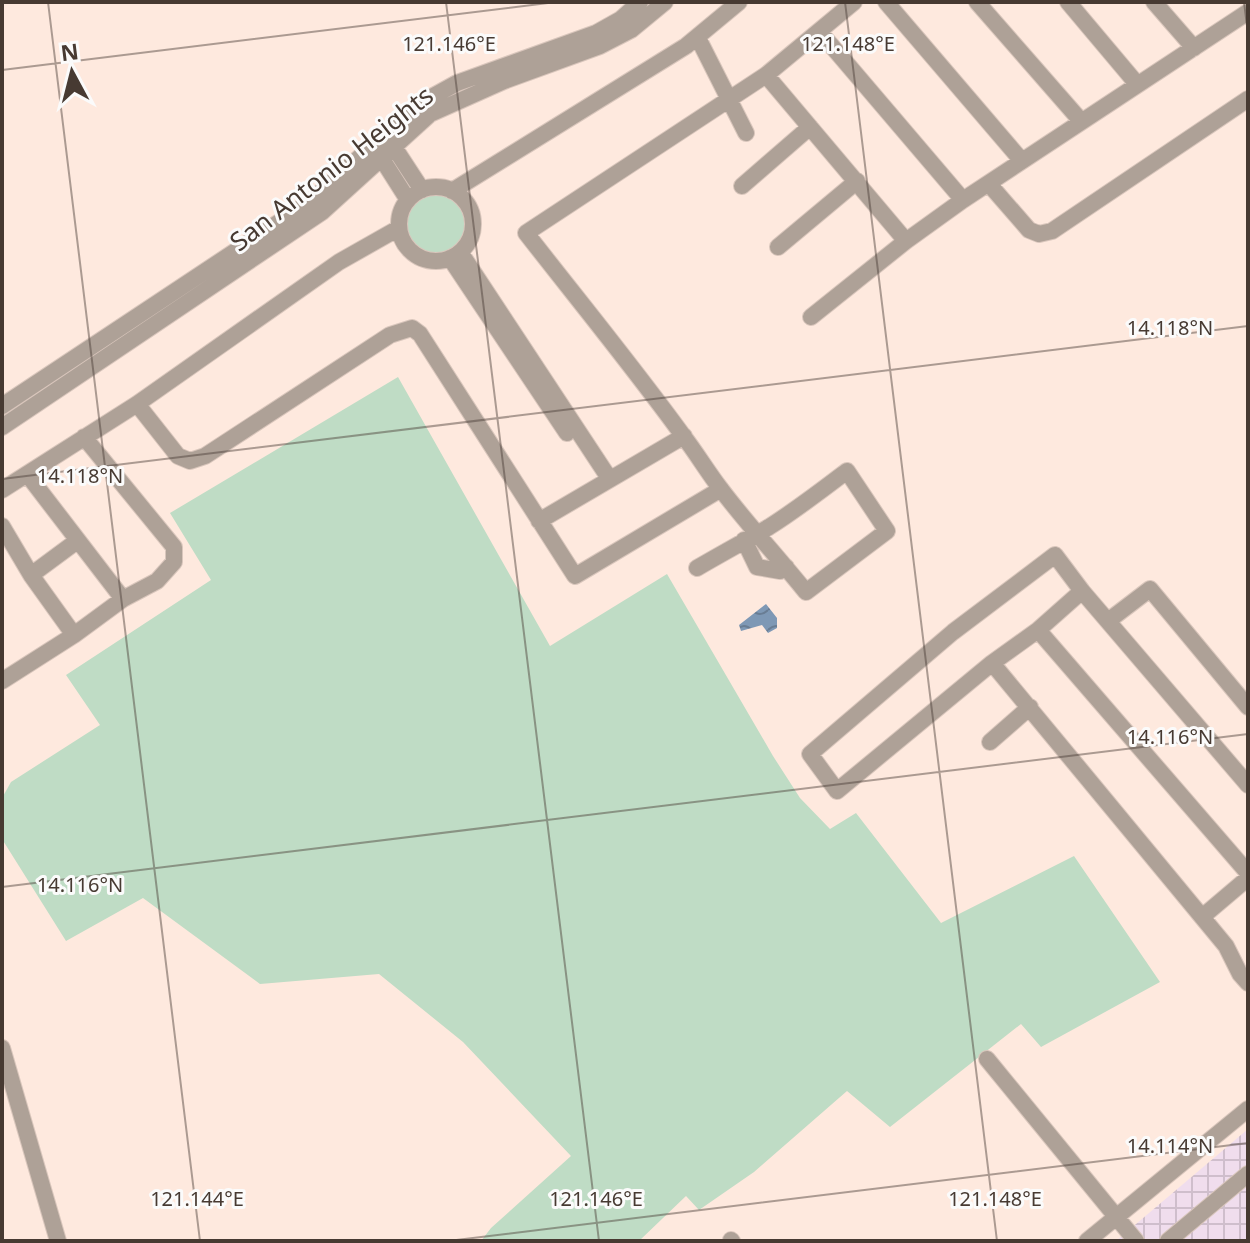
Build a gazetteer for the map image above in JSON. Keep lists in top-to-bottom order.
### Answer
{
  "streets": {
    "street": ["San Antonio Heights"]
  },
  "north": "top",
  "coordinates": [
    "121.146°E",
    "121.148°E",
    "14.118°N",
    "14.116°N",
    "14.114°N",
    "121.144°E"
  ]
}
